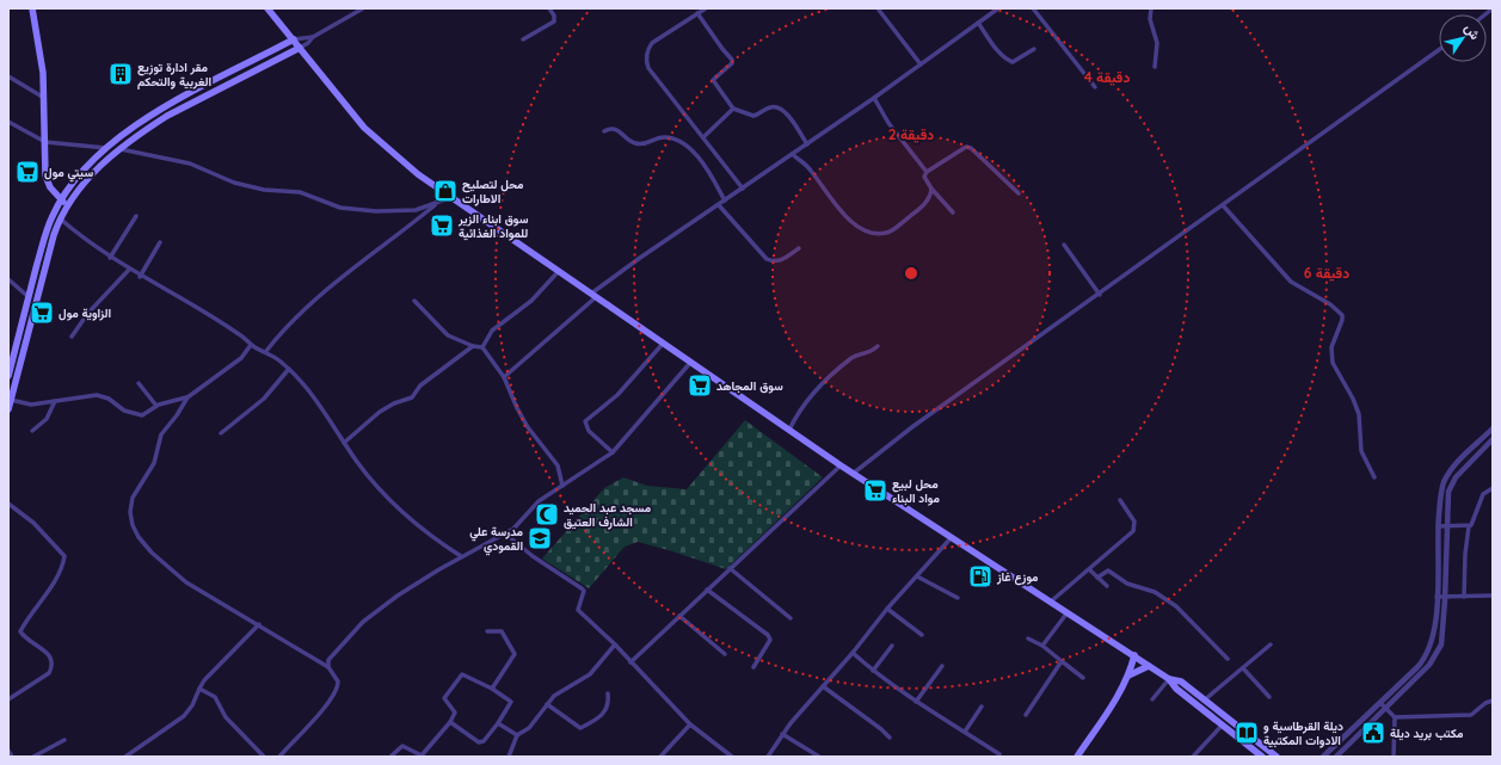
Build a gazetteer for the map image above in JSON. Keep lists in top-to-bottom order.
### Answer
{
  "places": {
    "building": ["مقر ادارة توزيع الغربية والتحكم"],
    "supermarket": [
      "سيتي مول",
      "سوق ابناء الزير للمواد الغذائية",
      "الزاوية مول",
      "سوق المجاهد",
      "محل لبيع مواد البناء"
    ],
    "shop": ["محل لتصليح الاطارات"],
    "mosque": ["مسجد عبد الحميد الشارف العتيق"],
    "school or university": ["مدرسة علي القمودي"],
    "fuel station": ["موزع غاز"],
    "library": ["ديلة القرطاسية و الادوات المكتبية"],
    "public building": ["مكتب بريد ديلة"]
  },
  "north": "top right",
  "rings": ["4 دقيقة", "2 دقيقة", "6 دقيقة"]
}
